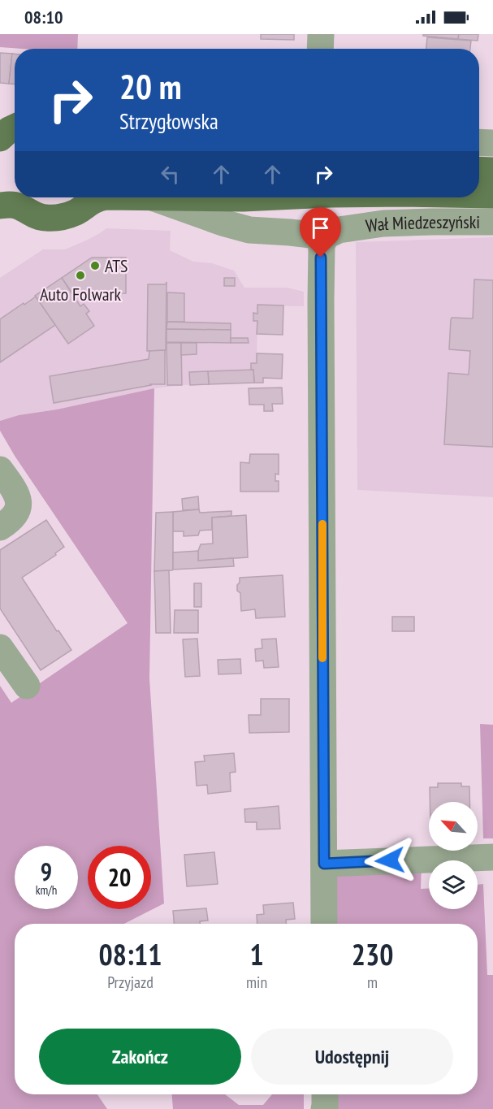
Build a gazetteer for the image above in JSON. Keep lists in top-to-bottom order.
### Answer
{
  "streets": {
    "main road": ["Wał Miedzeszyński"]
  },
  "places": ["ATS", "Auto Folwark"],
  "north": "top left",
  "page": {
    "status": "08:10",
    "turn": ["20 m", "Strzygłowska"],
    "speed": "9 km/h",
    "limit": "20",
    "eta": [
      "08:11",
      "Przyjazd",
      "1",
      "min",
      "230",
      "m"
    ],
    "buttons": ["Zakończ", "Udostępnij"]
  }
}
